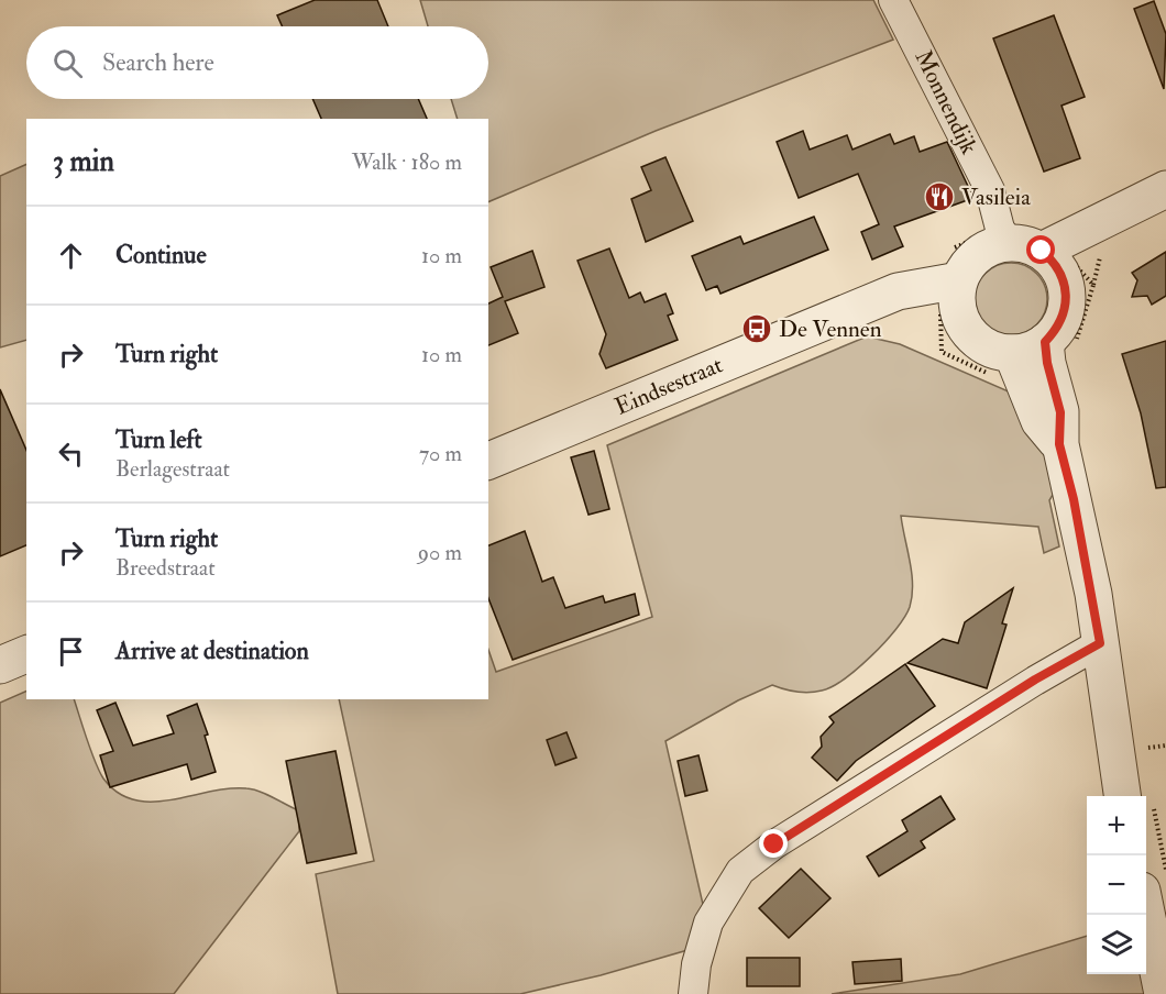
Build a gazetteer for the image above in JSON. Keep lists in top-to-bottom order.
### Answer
{
  "streets": {
    "street": ["Monnendijk", "Eindsestraat"]
  },
  "crossings": [
    ["Monnendijk", "Eindsestraat"]
  ],
  "places": {
    "restaurant": ["Vasileia"],
    "bus stop": ["De Vennen"]
  },
  "page": {
    "search": "Search here",
    "heading": ["3 min", "Walk · 180 m"],
    "list": [
      ["Continue", "10 m"],
      ["Turn right", "10 m"],
      ["Turn left", "Berlagestraat", "70 m"],
      ["Turn right", "Breedstraat", "90 m"],
      "Arrive at destination"
    ],
    "map_buttons": ["+", "−"]
  }
}
